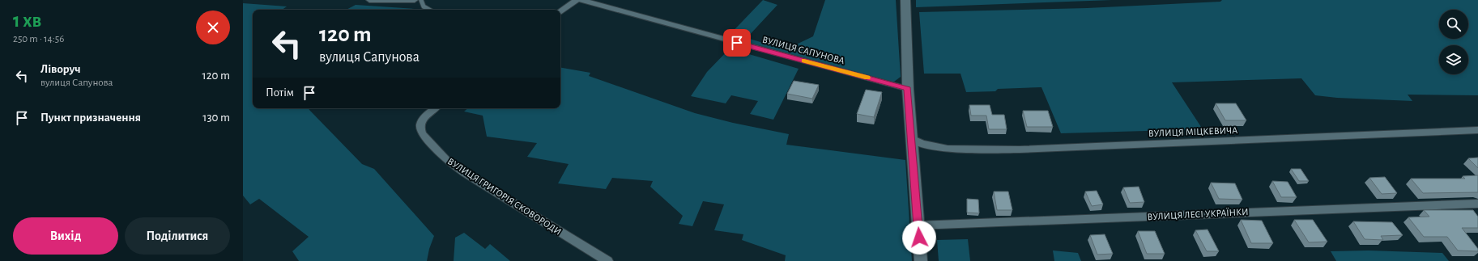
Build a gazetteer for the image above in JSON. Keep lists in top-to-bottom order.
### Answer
{
  "streets": {
    "street": [
      "ВУЛИЦЯ САПУНОВА",
      "ВУЛИЦЯ МІЦКЕВИЧА",
      "ВУЛИЦЯ ГРИГОРІЯ СКОВОРОДИ",
      "ВУЛИЦЯ ЛЕСІ УКРАЇНКИ"
    ]
  },
  "page": {
    "heading": ["1 хв", "250 m · 14:56"],
    "turn": ["120 m", "вулиця Сапунова"],
    "list": [
      {
        "name": "Ліворуч",
        "note": "вулиця Сапунова",
        "value": "120 m"
      },
      {
        "name": "Пункт призначення",
        "value": "130 m"
      }
    ],
    "then": "Потім",
    "buttons": ["Вихід", "Поділитися"]
  }
}
